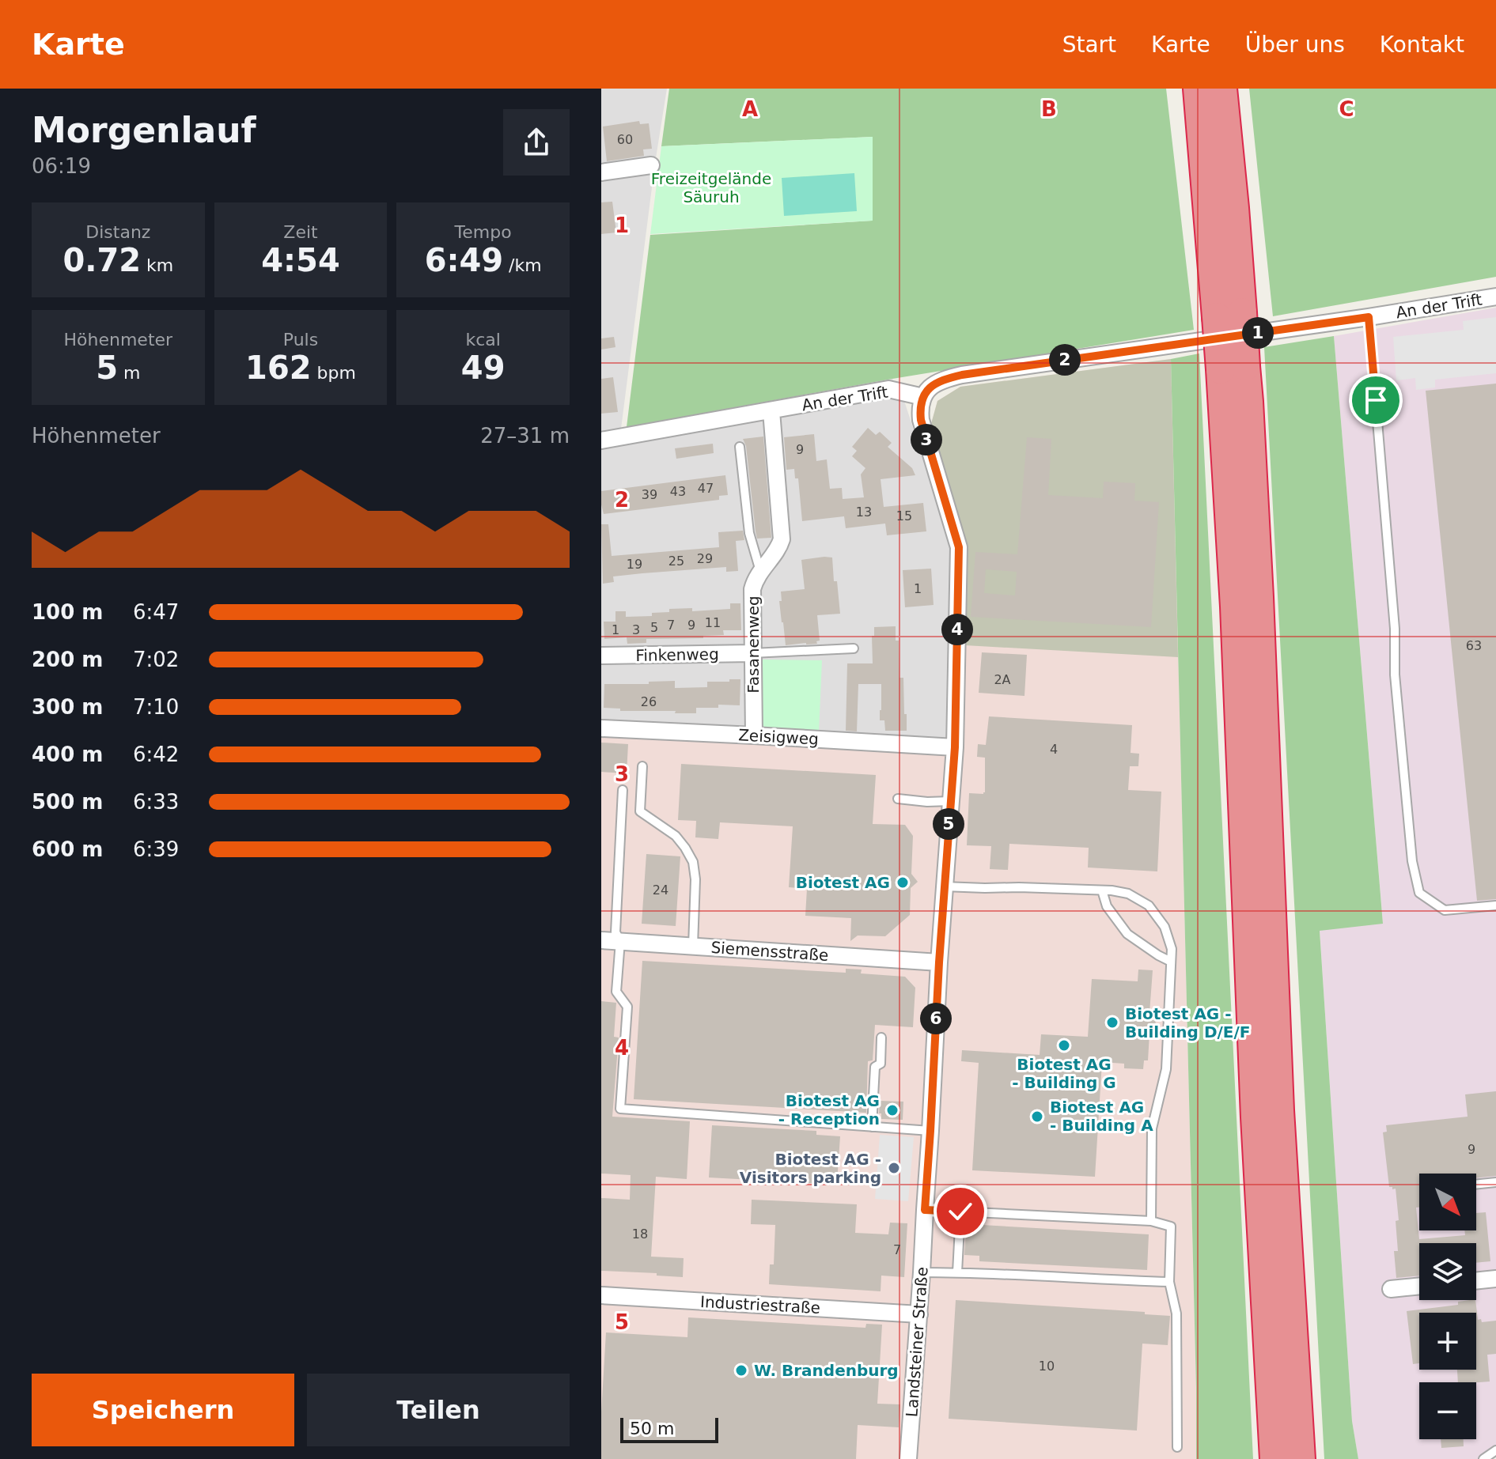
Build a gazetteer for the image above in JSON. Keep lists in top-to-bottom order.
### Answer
{
  "streets": {
    "street": [
      "An der Trift",
      "Fasanenweg",
      "Finkenweg",
      "Zeisigweg",
      "Siemensstraße",
      "Industriestraße",
      "Landsteiner Straße"
    ]
  },
  "crossings": [
    ["An der Trift", "Fasanenweg"],
    ["An der Trift", "Landsteiner Straße"],
    ["Fasanenweg", "Finkenweg"],
    ["Fasanenweg", "Zeisigweg"],
    ["Zeisigweg", "Landsteiner Straße"],
    ["Siemensstraße", "Landsteiner Straße"],
    ["Industriestraße", "Landsteiner Straße"]
  ],
  "parks": ["Freizeitgelände Säuruh"],
  "places": [
    "Biotest AG",
    "Biotest AG - Building D/E/F",
    "Biotest AG - Building G",
    "Biotest AG - Reception",
    "Biotest AG - Building A",
    "Biotest AG - Visitors parking",
    "W. Brandenburg"
  ],
  "house_numbers": [
    "60",
    "9",
    "47",
    "43",
    "39",
    "13",
    "15",
    "29",
    "25",
    "19",
    "1",
    "11",
    "7",
    "9",
    "5",
    "1",
    "3",
    "63",
    "2A",
    "26",
    "4",
    "24",
    "9",
    "18",
    "7",
    "10"
  ],
  "scale_bar": "50 m",
  "north": "bottom right",
  "page": {
    "header": "Karte",
    "nav": [
      "Start",
      "Karte",
      "Über uns",
      "Kontakt"
    ],
    "heading": ["Morgenlauf", "06:19"],
    "stats": [
      ["Distanz", "0.72 km"],
      ["Zeit", "4:54"],
      ["Tempo", "6:49 /km"],
      ["Höhenmeter", "5 m"],
      ["Puls", "162 bpm"],
      ["kcal", "49"]
    ],
    "pins": [
      "1",
      "2",
      "3",
      "4",
      "5",
      "6"
    ],
    "chart": ["Höhenmeter", "27–31 m"],
    "list": [
      {
        "name": "100 m",
        "note": "6:47"
      },
      {
        "name": "200 m",
        "note": "7:02"
      },
      {
        "name": "300 m",
        "note": "7:10"
      },
      {
        "name": "400 m",
        "note": "6:42"
      },
      {
        "name": "500 m",
        "note": "6:33"
      },
      {
        "name": "600 m",
        "note": "6:39"
      }
    ],
    "map_buttons": ["+", "−"],
    "buttons": ["Speichern", "Teilen"],
    "scale": "50 m"
  },
  "grid": {
    "columns": ["A", "B", "C"],
    "rows": [
      "1",
      "2",
      "3",
      "4",
      "5"
    ]
  }
}
